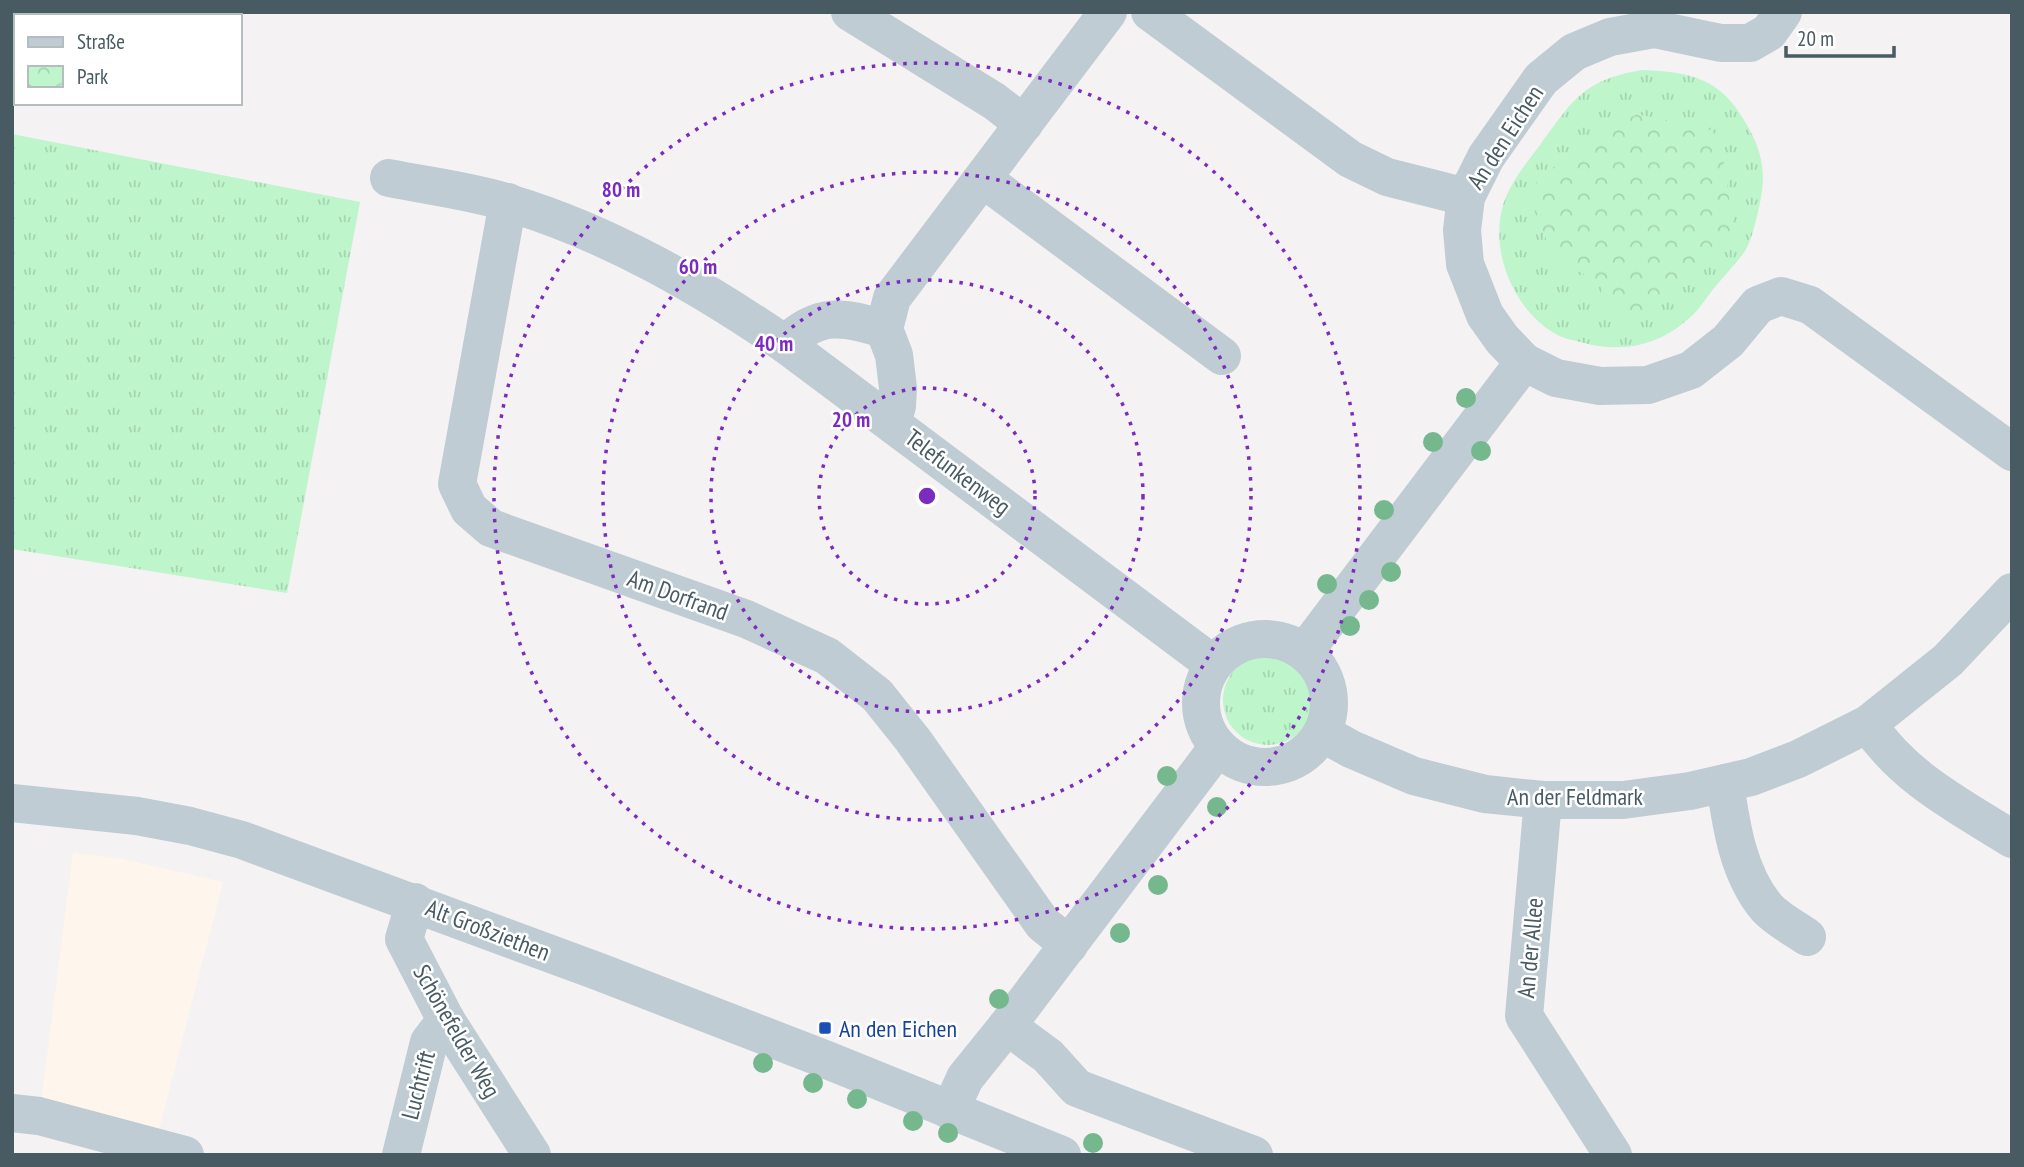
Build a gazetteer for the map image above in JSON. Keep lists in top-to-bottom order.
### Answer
{
  "streets": {
    "street": [
      "An den Eichen",
      "Telefunkenweg",
      "Am Dorfrand",
      "An der Feldmark",
      "Alt Großziethen",
      "An der Allee",
      "Schönefelder Weg",
      "Luchtrift"
    ]
  },
  "crossings": [
    ["Telefunkenweg", "An der Feldmark"],
    ["An der Feldmark", "An der Allee"],
    ["Alt Großziethen", "Schönefelder Weg"],
    ["Schönefelder Weg", "Luchtrift"]
  ],
  "places": {
    "transit": ["An den Eichen"]
  },
  "legend": ["Straße", "Park"],
  "scale_bar": "20 m",
  "rings": [
    "80 m",
    "60 m",
    "40 m",
    "20 m"
  ]
}
